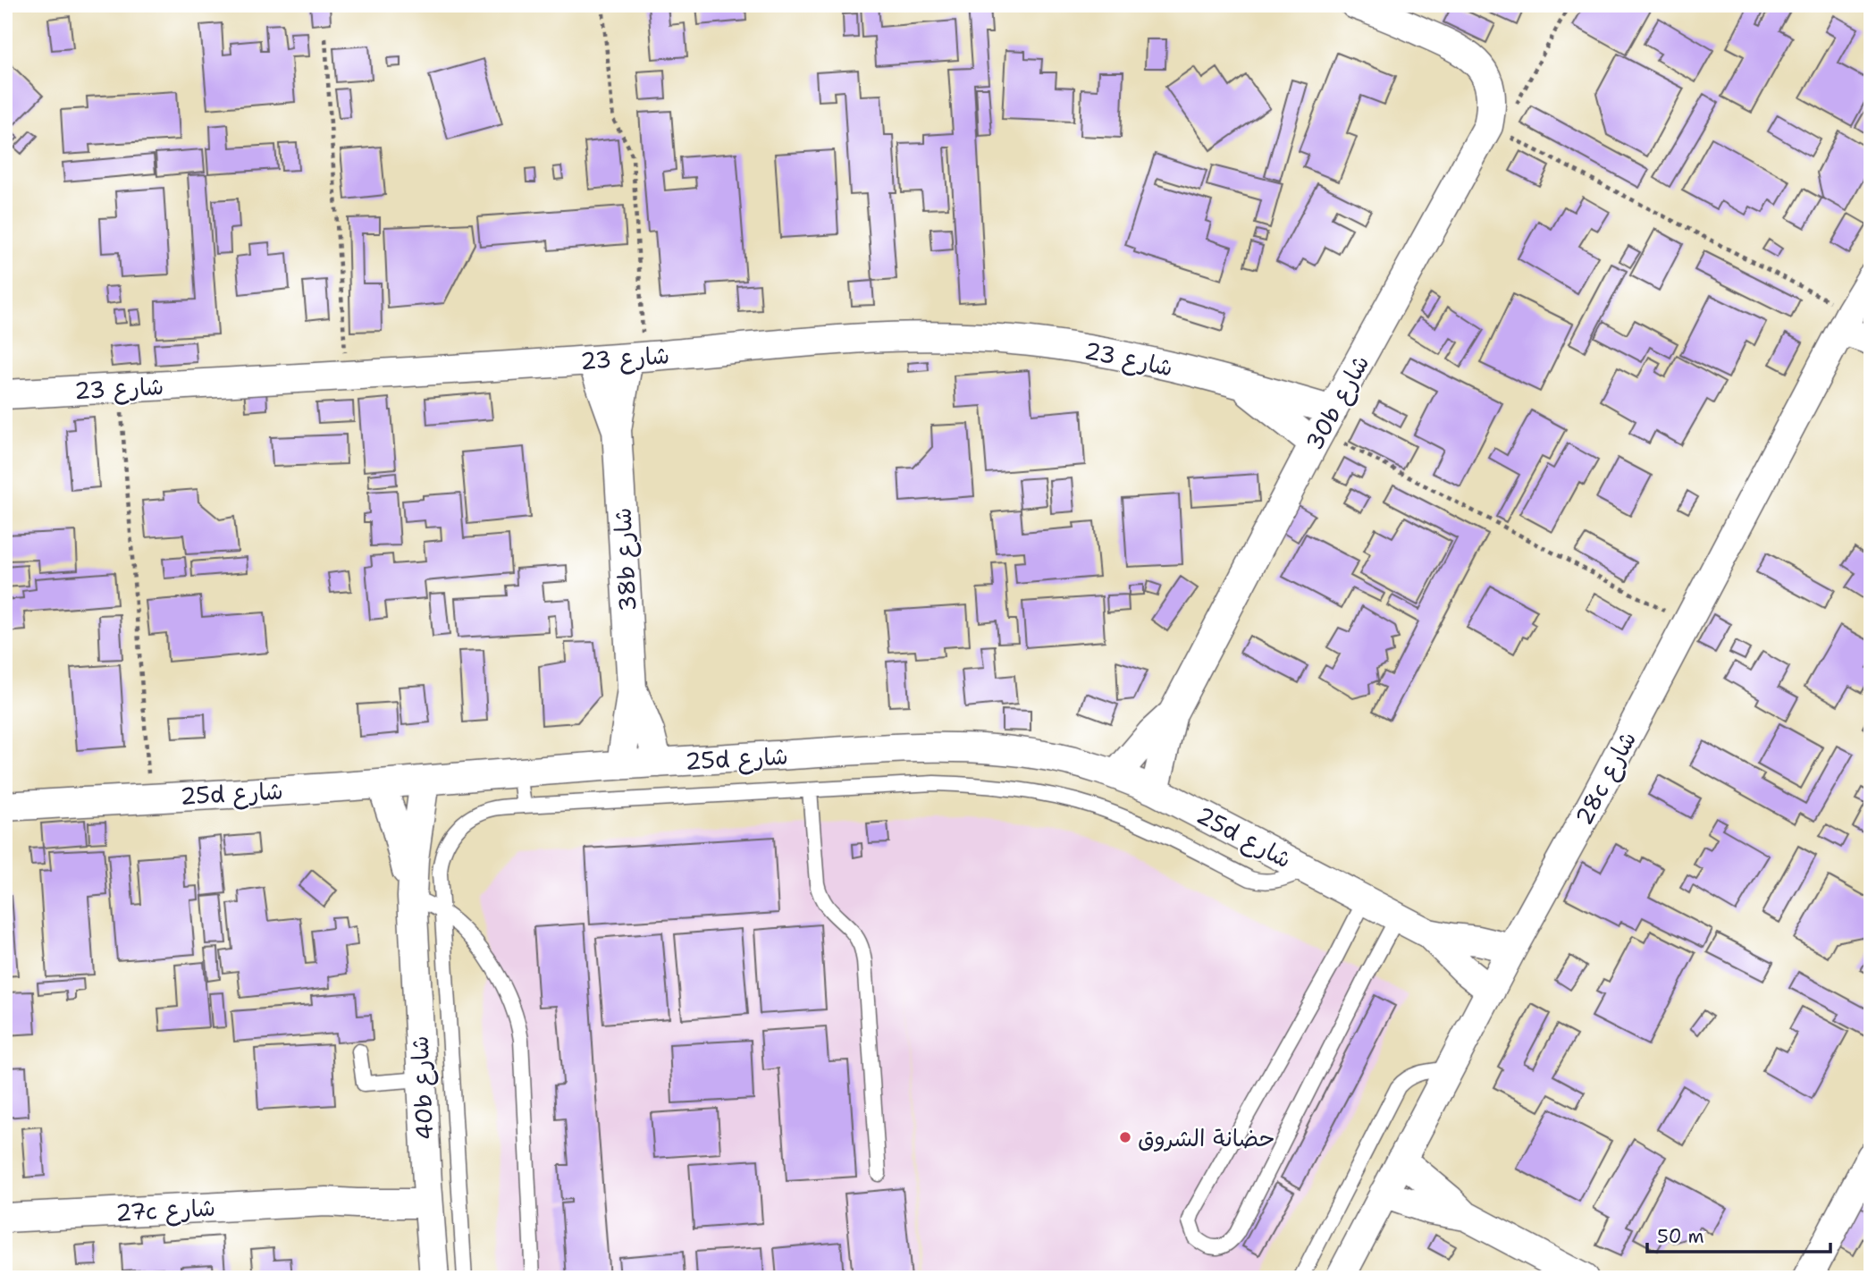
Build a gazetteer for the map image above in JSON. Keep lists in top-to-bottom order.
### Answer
{
  "streets": {
    "street": [
      "شارع 23",
      "30b شارع",
      "38b شارع",
      "25d شارع",
      "28c شارع",
      "40b شارع",
      "27c شارع"
    ]
  },
  "crossings": [
    ["شارع 23", "30b شارع"],
    ["شارع 23", "38b شارع"],
    ["30b شارع", "25d شارع"],
    ["38b شارع", "25d شارع"],
    ["25d شارع", "28c شارع"],
    ["25d شارع", "40b شارع"],
    ["40b شارع", "27c شارع"]
  ],
  "places": ["حضانة الشروق"],
  "scale_bar": "50 m"
}
